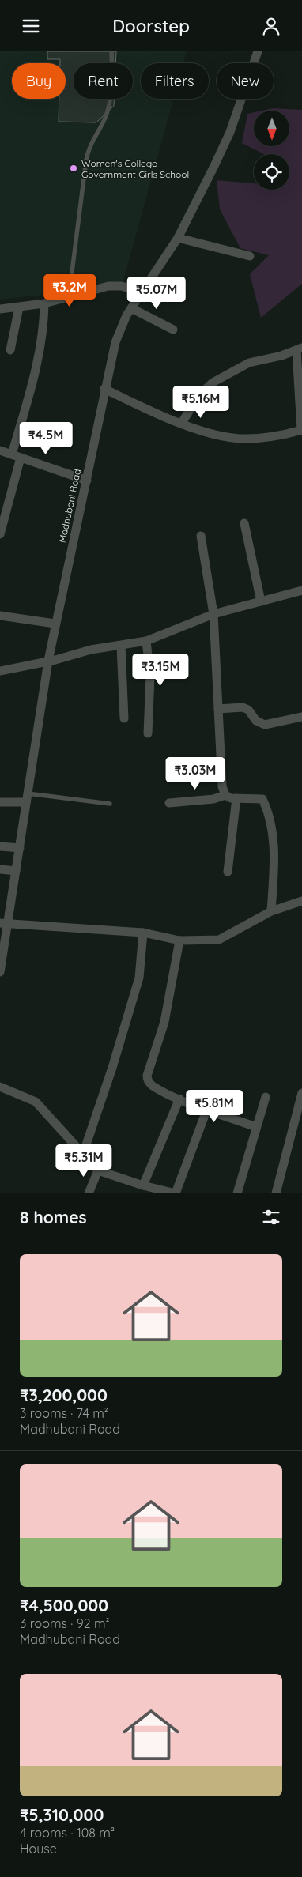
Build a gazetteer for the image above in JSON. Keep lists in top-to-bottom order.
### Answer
{
  "streets": {
    "street": ["Madhubani Road"]
  },
  "places": ["Women's College Government Girls School"],
  "north": "bottom",
  "page": {
    "header": "Doorstep",
    "chip": [
      "Buy",
      "Rent",
      "Filters",
      "New"
    ],
    "price": [
      "₹3.2M",
      "₹5.07M",
      "₹5.16M",
      "₹4.5M",
      "₹3.15M",
      "₹3.03M",
      "₹5.81M",
      "₹5.31M"
    ],
    "heading": "8 homes",
    "list": [
      {
        "name": "₹3,200,000",
        "note": "3 rooms · 74 m² · Madhubani Road"
      },
      {
        "name": "₹4,500,000",
        "note": "3 rooms · 92 m² · Madhubani Road"
      },
      {
        "name": "₹5,310,000",
        "note": "4 rooms · 108 m² · House"
      }
    ]
  }
}
